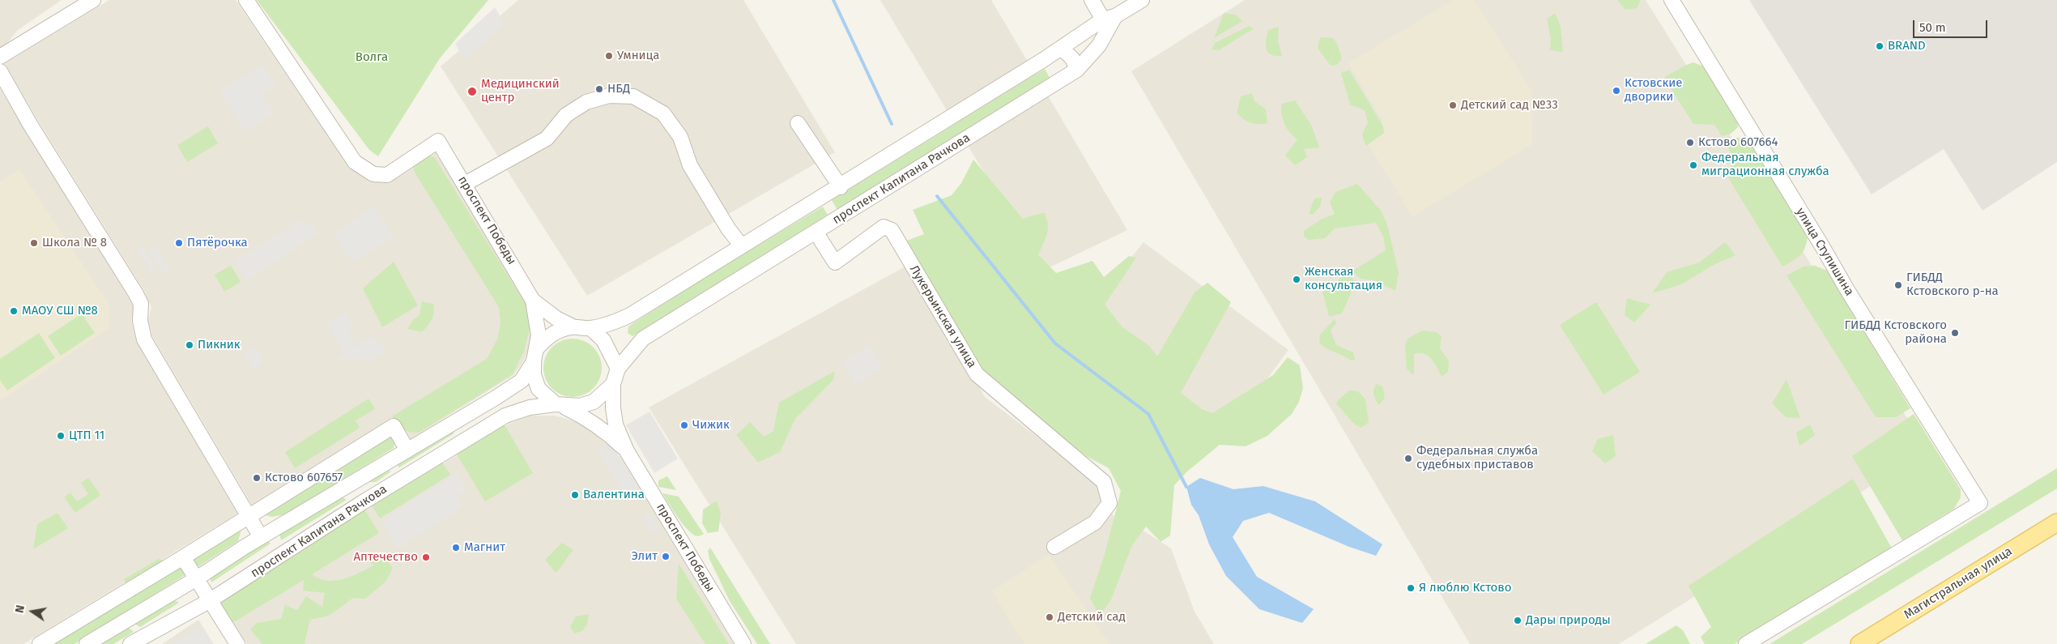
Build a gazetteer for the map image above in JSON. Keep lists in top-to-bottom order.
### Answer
{
  "streets": {
    "main road": ["Магистральная улица"],
    "street": [
      "проспект Капитана Рачкова",
      "проспект Победы",
      "улица Ступишина",
      "Лукерьинская улица"
    ]
  },
  "crossings": [
    ["проспект Капитана Рачкова", "Лукерьинская улица"]
  ],
  "parks": ["Волга"],
  "places": [
    "BRAND",
    "Умница",
    "НБД",
    "Кстовские дворики",
    "Медицинский центр",
    "Детский сад №33",
    "Кстово 607664",
    "Федеральная миграционная служба",
    "Школа № 8",
    "Пятёрочка",
    "Женская консультация",
    "ГИБДД Кстовского р-на",
    "МАОУ СШ №8",
    "ГИБДД Кстовского района",
    "Пикник",
    "Чижик",
    "ЦТП 11",
    "Федеральная служба судебных приставов",
    "Кстово 607657",
    "Валентина",
    "Магнит",
    "Элит",
    "Аптечество",
    "Я люблю Кстово",
    "Детский сад",
    "Дары природы"
  ],
  "scale_bar": "50 m",
  "north": "left"
}
